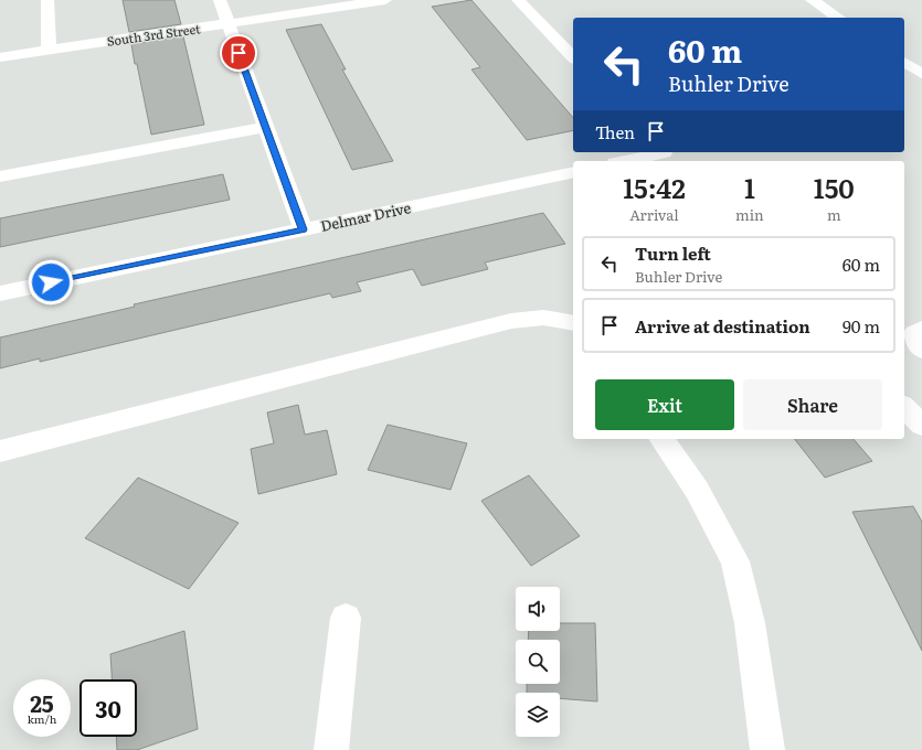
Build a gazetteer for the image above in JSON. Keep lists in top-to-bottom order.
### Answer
{
  "streets": {
    "street": ["South 3rd Street", "Delmar Drive"]
  },
  "page": {
    "turn": ["60 m", "Buhler Drive"],
    "then": "Then",
    "eta": [
      "15:42",
      "Arrival",
      "1",
      "min",
      "150",
      "m"
    ],
    "list": [
      {
        "name": "Turn left",
        "note": "Buhler Drive",
        "value": "60 m"
      },
      {
        "name": "Arrive at destination",
        "value": "90 m"
      }
    ],
    "buttons": ["Exit", "Share"],
    "speed": "25 km/h",
    "limit": "30"
  }
}
